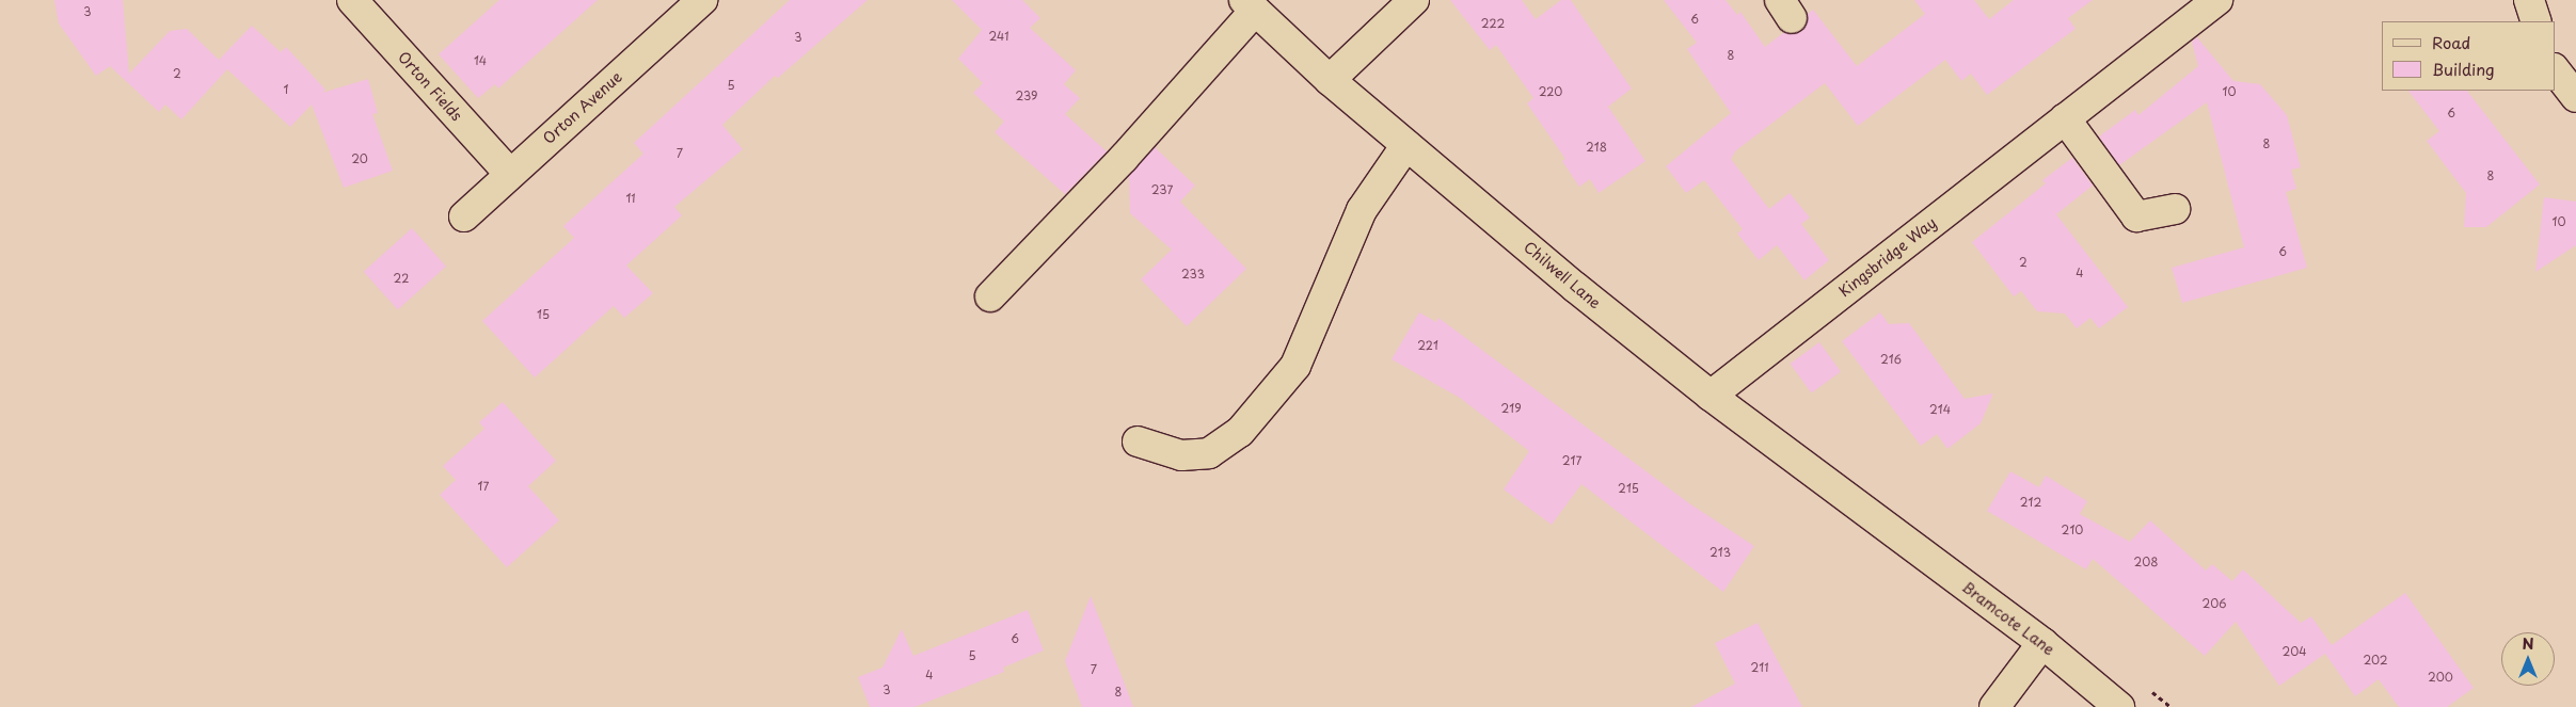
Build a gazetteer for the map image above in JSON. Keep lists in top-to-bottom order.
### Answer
{
  "streets": {
    "street": [
      "Orton Fields",
      "Orton Avenue",
      "Kingsbridge Way",
      "Chilwell Lane",
      "Bramcote Lane"
    ]
  },
  "crossings": [
    ["Orton Fields", "Orton Avenue"],
    ["Kingsbridge Way", "Chilwell Lane"],
    ["Chilwell Lane", "Bramcote Lane"]
  ],
  "house_numbers": [
    "3",
    "6",
    "222",
    "241",
    "3",
    "8",
    "14",
    "2",
    "5",
    "1",
    "220",
    "10",
    "239",
    "6",
    "8",
    "218",
    "7",
    "20",
    "8",
    "237",
    "11",
    "10",
    "6",
    "2",
    "4",
    "233",
    "22",
    "15",
    "221",
    "216",
    "219",
    "214",
    "217",
    "17",
    "215",
    "212",
    "210",
    "213",
    "208",
    "206",
    "6",
    "204",
    "5",
    "202",
    "211",
    "7",
    "4",
    "200",
    "3",
    "8"
  ],
  "legend": ["Road", "Building"],
  "north": "top"
}
